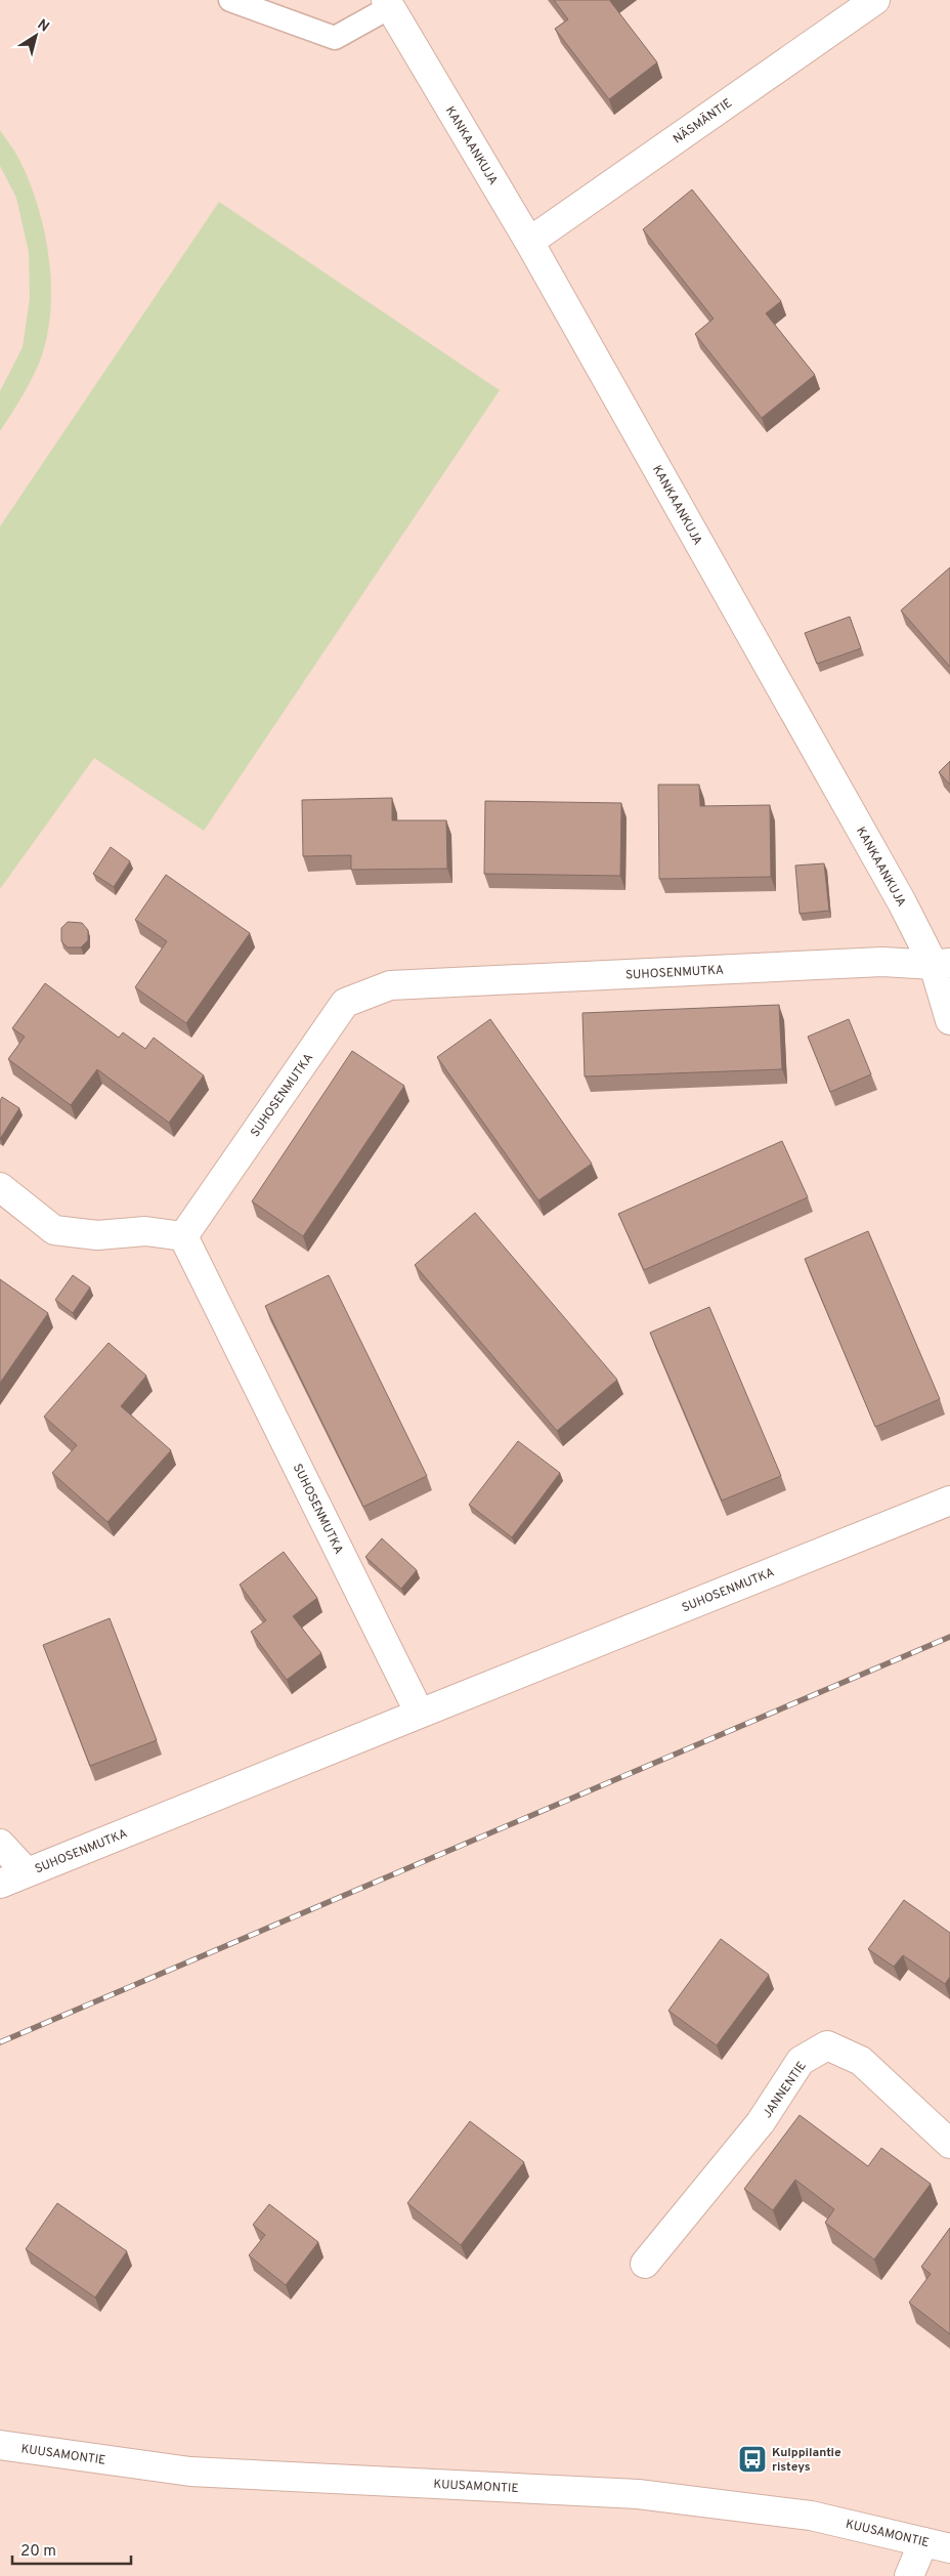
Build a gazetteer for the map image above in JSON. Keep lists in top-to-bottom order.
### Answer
{
  "streets": {
    "street": [
      "NÄSMÄNTIE",
      "KANKAANKUJA",
      "SUHOSENMUTKA",
      "JANNENTIE",
      "KUUSAMONTIE"
    ]
  },
  "crossings": [
    ["NÄSMÄNTIE", "KANKAANKUJA"],
    ["KANKAANKUJA", "SUHOSENMUTKA"]
  ],
  "places": {
    "bus stop": ["Kulppilantie risteys"]
  },
  "scale_bar": "20 m",
  "north": "top right"
}
